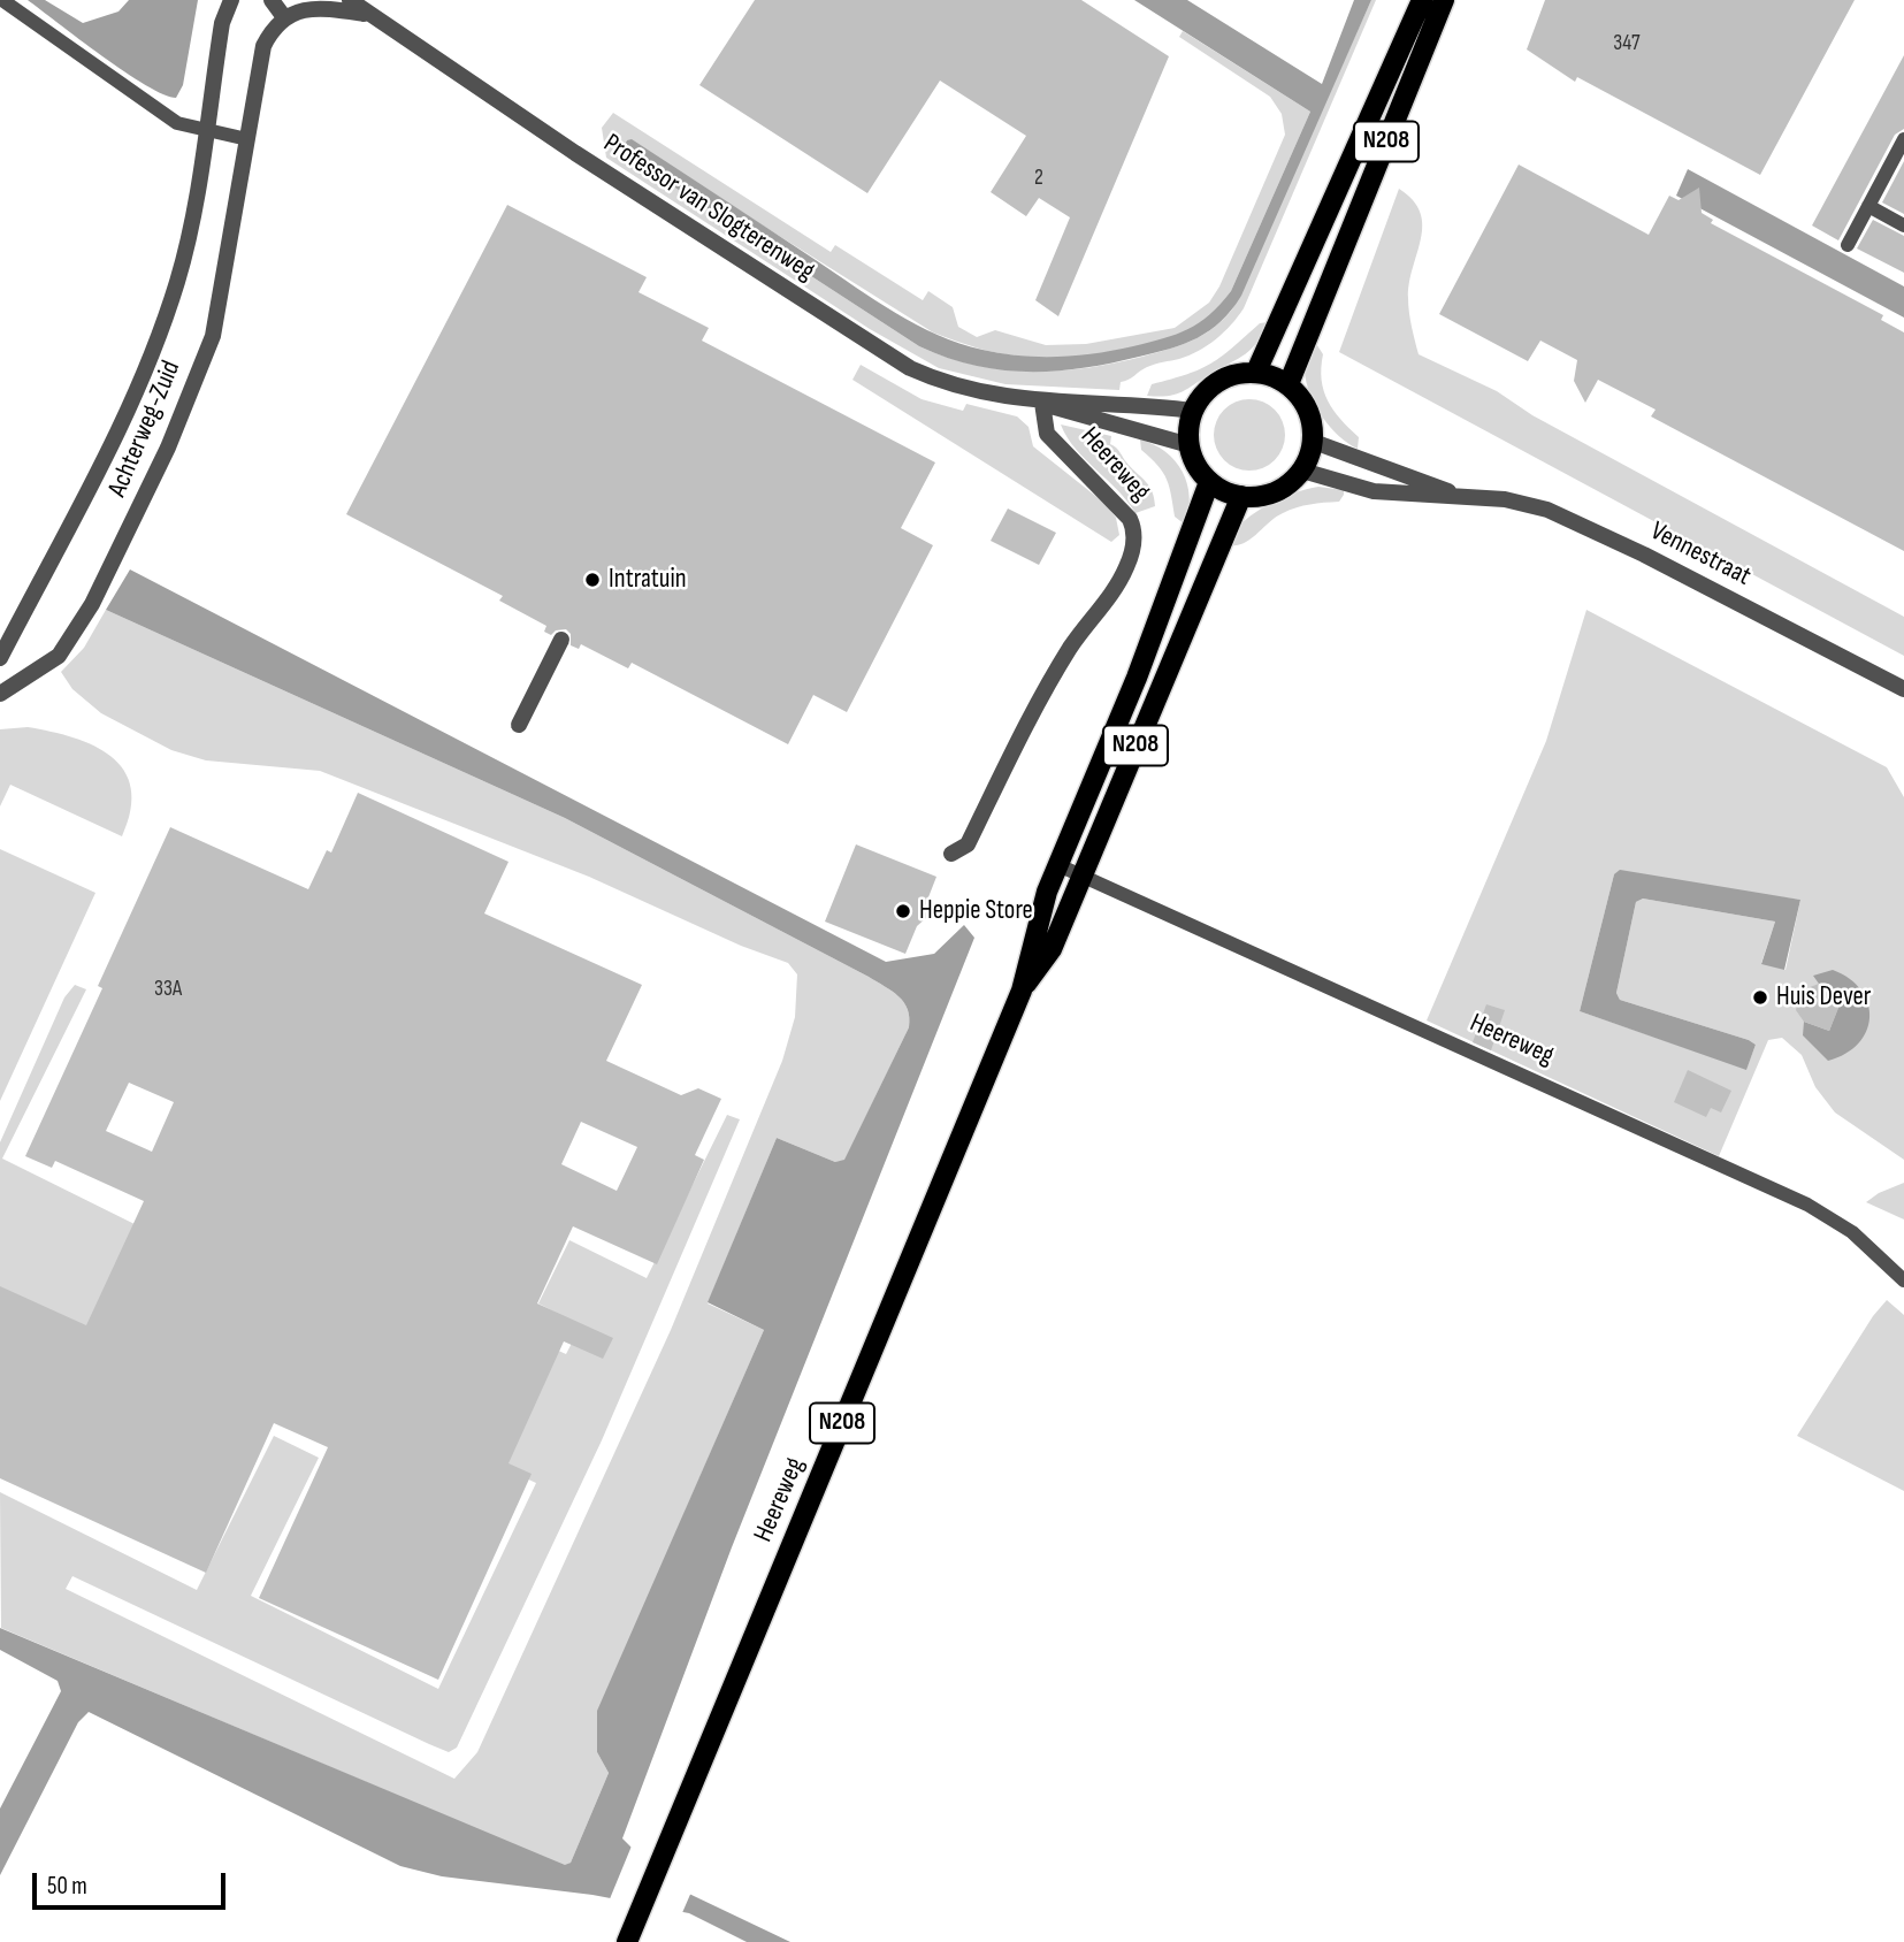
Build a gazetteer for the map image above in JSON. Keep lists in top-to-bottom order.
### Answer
{
  "streets": {
    "main road": ["N208", "Heereweg"],
    "street": ["Professor van Slogterenweg", "Achterweg-Zuid", "Vennestraat"]
  },
  "crossings": [
    ["N208", "Professor van Slogterenweg"],
    ["N208", "Heereweg"],
    ["N208", "Vennestraat"],
    ["Professor van Slogterenweg", "Achterweg-Zuid"],
    ["Professor van Slogterenweg", "Heereweg"],
    ["Professor van Slogterenweg", "Vennestraat"],
    ["Heereweg", "Vennestraat"]
  ],
  "places": ["Intratuin", "Heppie Store", "Huis Dever"],
  "house_numbers": ["347", "2", "33A"],
  "scale_bar": "50 m"
}
